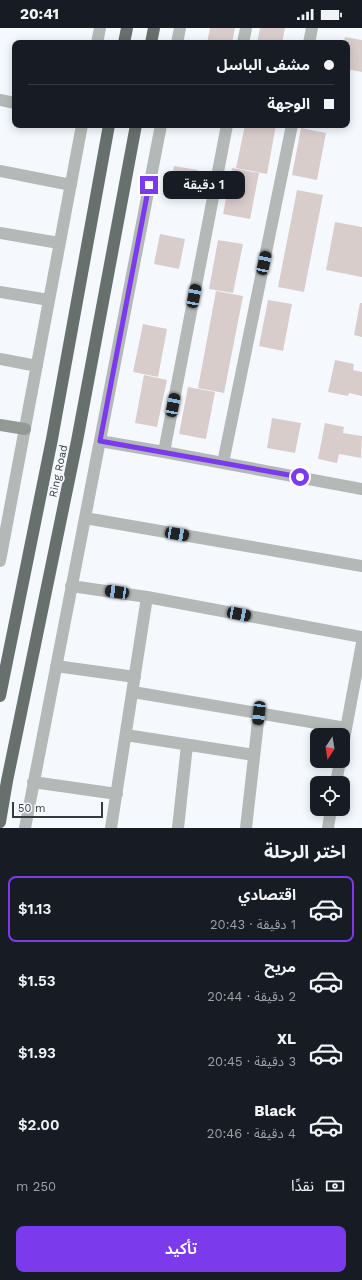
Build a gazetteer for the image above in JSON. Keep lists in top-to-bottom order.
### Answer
{
  "streets": {
    "highway": ["Ring Road"]
  },
  "scale_bar": "50 m",
  "north": "bottom",
  "page": {
    "status": "20:41",
    "banner": ["مشفى الباسل", "الوجهة"],
    "bubble": "1 دقيقة",
    "scale": "50 m",
    "heading": "اختر الرحلة",
    "list": [
      {
        "name": "اقتصادي",
        "note": "1 دقيقة · 20:43",
        "value": "$1.13"
      },
      {
        "name": "مريح",
        "note": "2 دقيقة · 20:44",
        "value": "$1.53"
      },
      {
        "name": "XL",
        "note": "3 دقيقة · 20:45",
        "value": "$1.93"
      },
      {
        "name": "Black",
        "note": "4 دقيقة · 20:46",
        "value": "$2.00"
      }
    ],
    "pay": ["نقدًا", "250 m"],
    "buttons": "تأكيد"
  }
}
